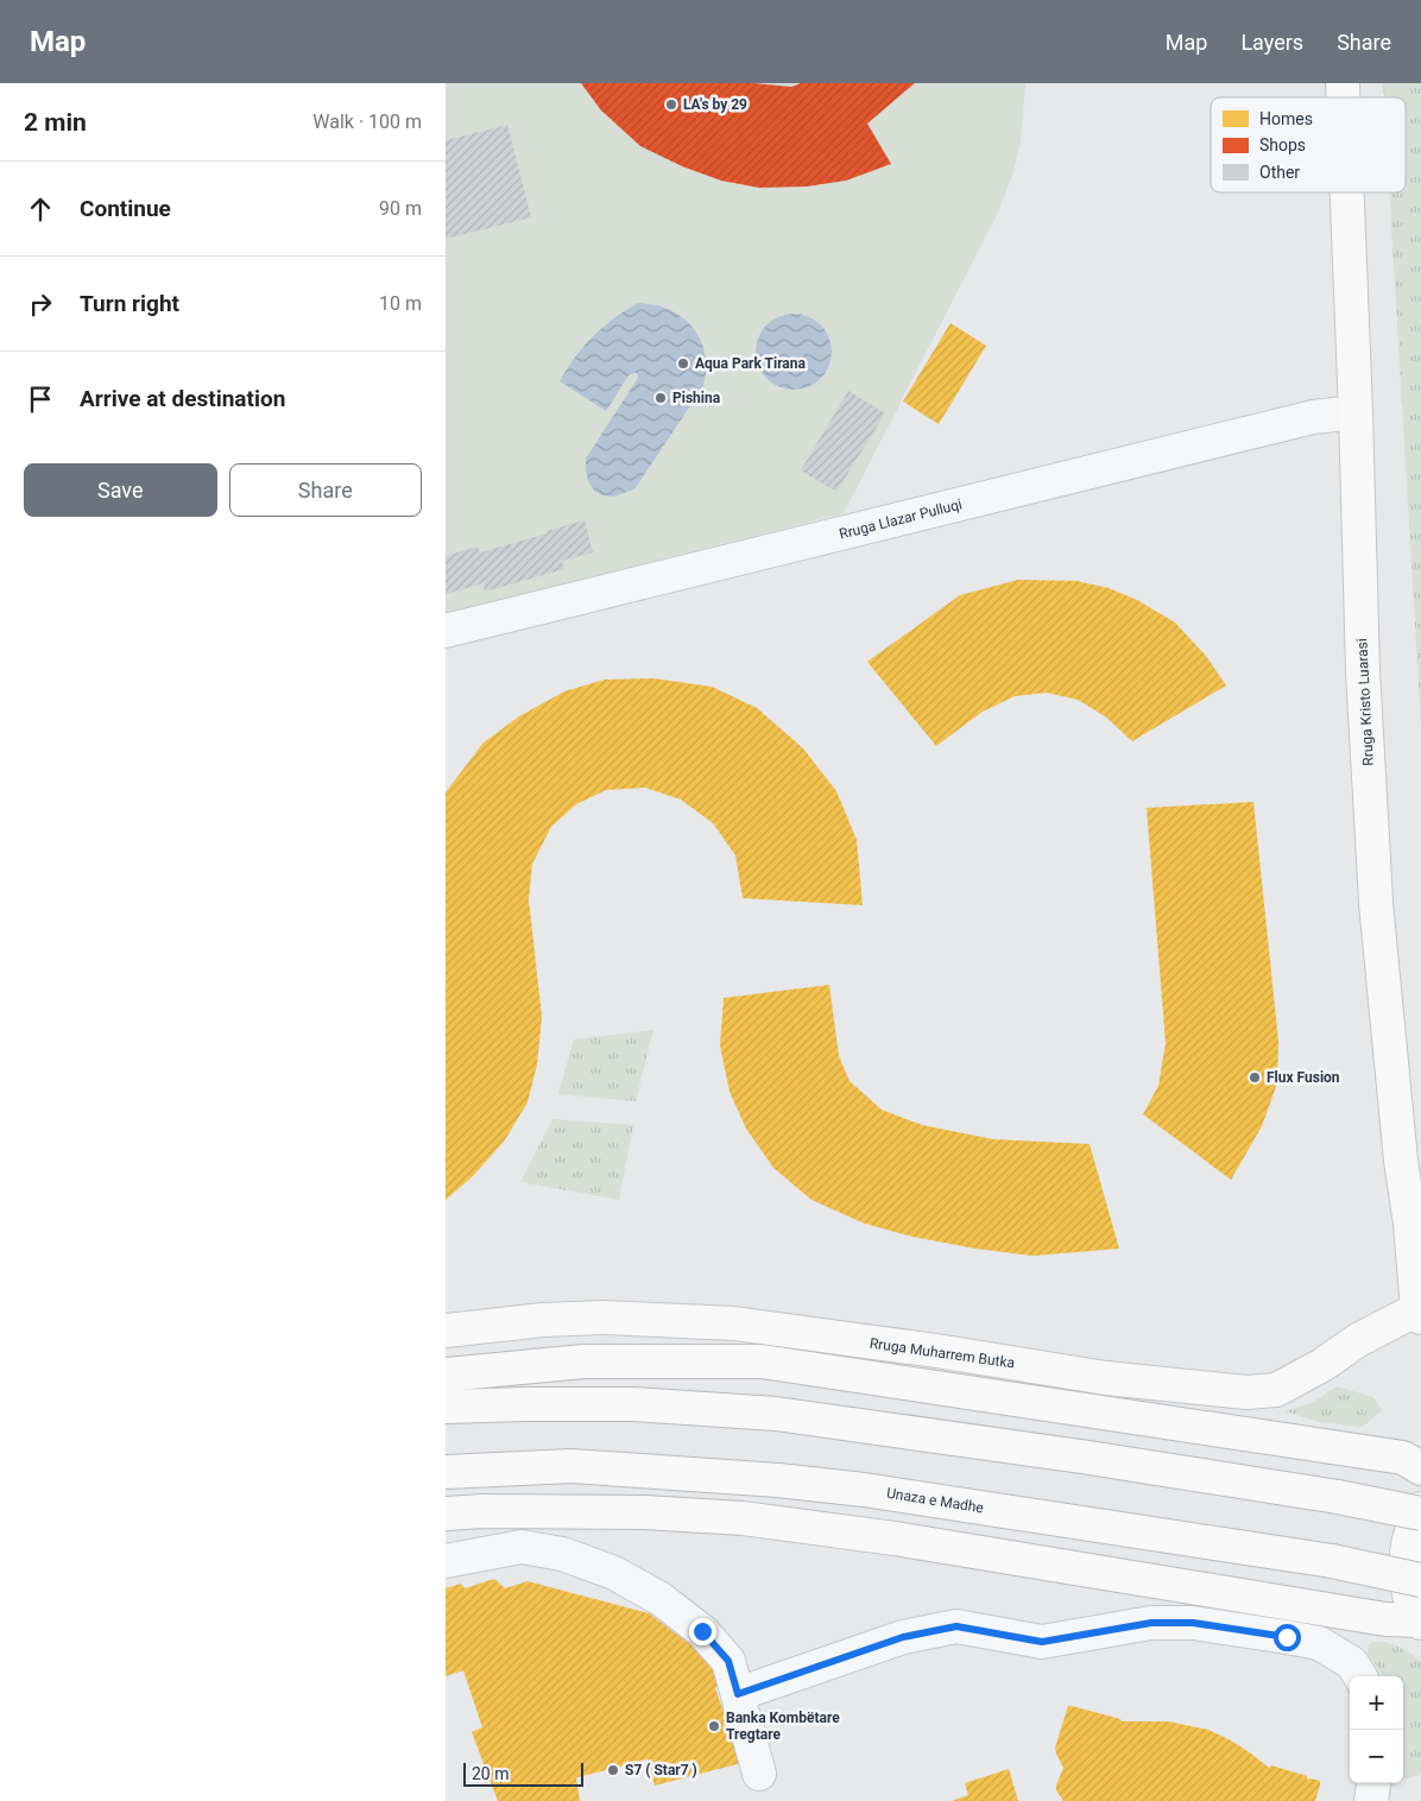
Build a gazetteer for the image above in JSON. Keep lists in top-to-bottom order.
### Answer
{
  "streets": {
    "main road": ["Rruga Kristo Luarasi", "Rruga Muharrem Butka", "Unaza e Madhe"],
    "street": ["Rruga Llazar Pulluqi"]
  },
  "crossings": [
    ["Rruga Llazar Pulluqi", "Rruga Kristo Luarasi"],
    ["Rruga Kristo Luarasi", "Rruga Muharrem Butka"]
  ],
  "places": [
    "LA's by 29",
    "Aqua Park Tirana",
    "Pishina",
    "Flux Fusion",
    "Banka Kombëtare Tregtare",
    "S7 ( Star7 )"
  ],
  "legend": ["Homes", "Shops", "Other"],
  "scale_bar": "20 m",
  "page": {
    "header": "Map",
    "nav": ["Map", "Layers", "Share"],
    "heading": ["2 min", "Walk · 100 m"],
    "list": [
      ["Continue", "90 m"],
      ["Turn right", "10 m"],
      "Arrive at destination"
    ],
    "buttons": ["Save", "Share"],
    "map_buttons": ["+", "−"],
    "scale": "20 m"
  }
}
